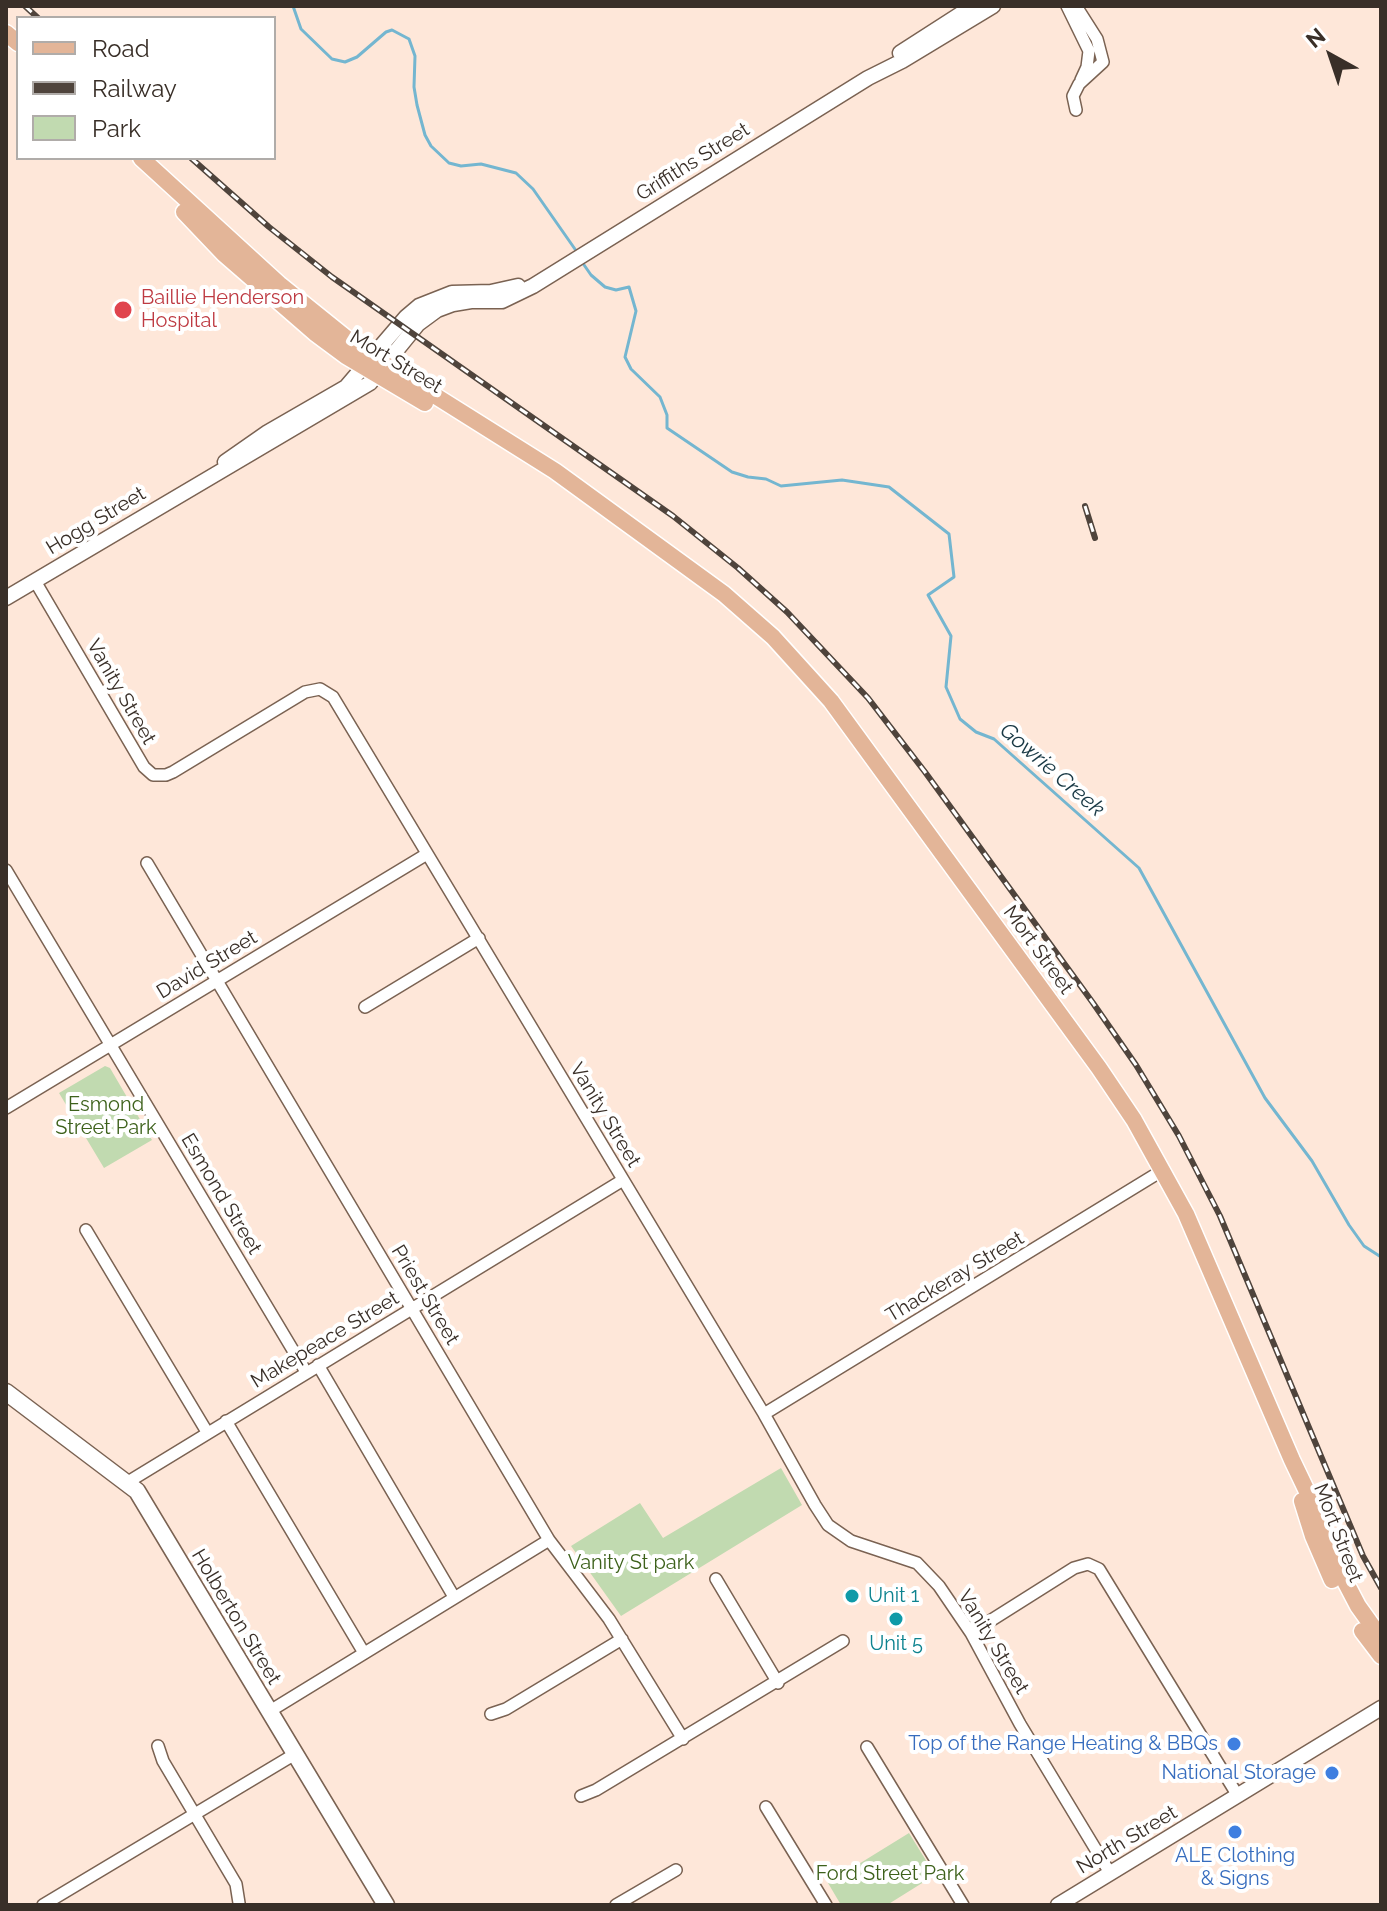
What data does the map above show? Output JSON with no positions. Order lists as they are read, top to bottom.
{
  "streets": {
    "main road": ["Mort Street", "Holberton Street"],
    "street": [
      "Griffiths Street",
      "Hogg Street",
      "Vanity Street",
      "David Street",
      "Esmond Street",
      "Thackeray Street",
      "Priest Street",
      "Makepeace Street",
      "North Street"
    ]
  },
  "crossings": [
    ["Griffiths Street", "Mort Street"],
    ["Griffiths Street", "Hogg Street"],
    ["Mort Street", "Hogg Street"],
    ["Mort Street", "Thackeray Street"],
    ["Hogg Street", "Vanity Street"],
    ["Vanity Street", "David Street"],
    ["Vanity Street", "Thackeray Street"],
    ["Vanity Street", "Makepeace Street"],
    ["Vanity Street", "North Street"],
    ["David Street", "Esmond Street"],
    ["David Street", "Priest Street"],
    ["Esmond Street", "Makepeace Street"],
    ["Priest Street", "Makepeace Street"],
    ["Makepeace Street", "Holberton Street"]
  ],
  "water": ["Gowrie Creek"],
  "parks": ["Esmond Street Park", "Vanity St park", "Ford Street Park"],
  "places": [
    "Baillie Henderson Hospital",
    "Unit 1",
    "Unit 5",
    "Top of the Range Heating & BBQs",
    "National Storage",
    "ALE Clothing & Signs"
  ],
  "legend": ["Road", "Railway", "Park"],
  "north": "top left"
}
